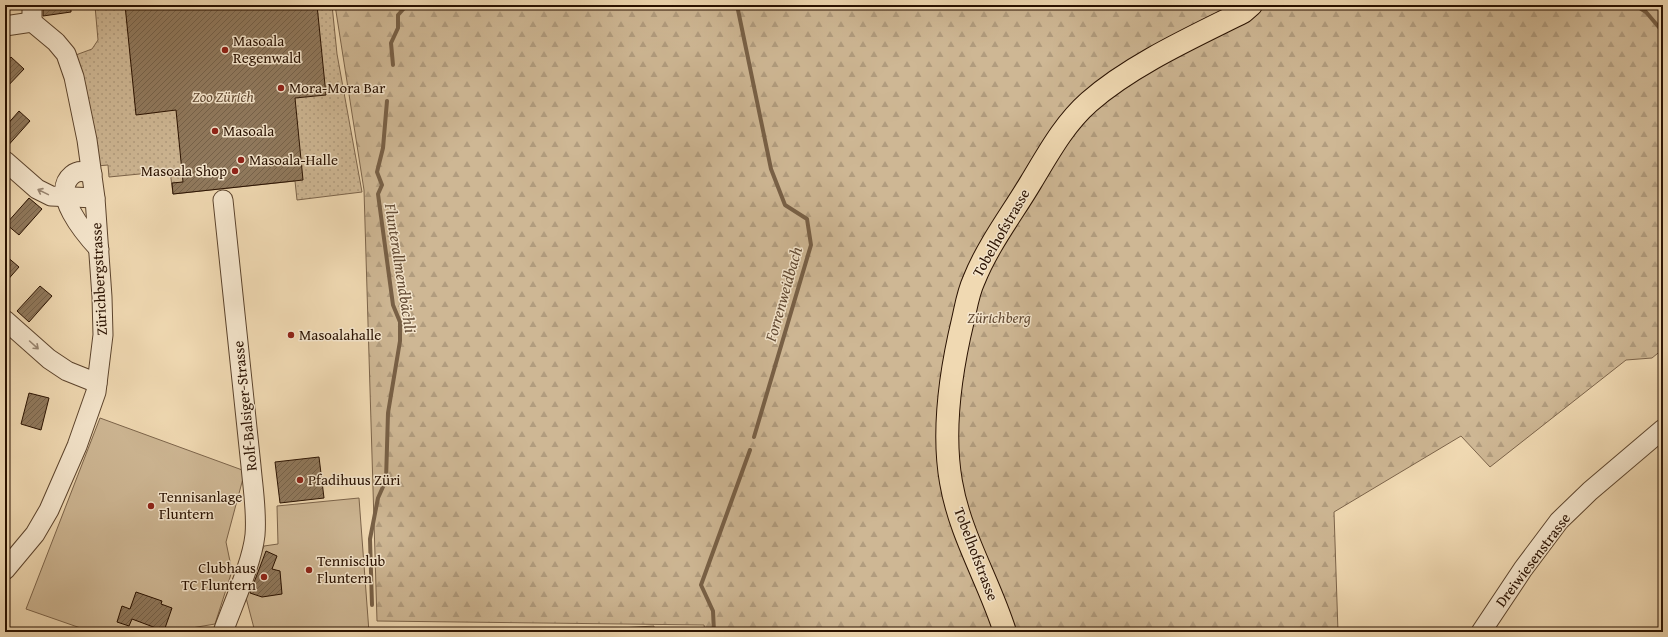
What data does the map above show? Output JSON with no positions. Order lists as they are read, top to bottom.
{
  "streets": {
    "main road": ["Tobelhofstrasse"],
    "street": ["Zürichbergstrasse", "Rolf-Balsiger-Strasse", "Dreiwiesenstrasse"]
  },
  "water": ["Flunterallmendbächli", "Forrenweidbach"],
  "parks": ["Zoo Zürich", "Zürichberg"],
  "places": [
    "Masoala Regenwald",
    "Mora-Mora Bar",
    "Masoala",
    "Masoala-Halle",
    "Masoala Shop",
    "Masoalahalle",
    "Pfadihuus Züri",
    "Tennisanlage Fluntern",
    "Tennisclub Fluntern",
    "Clubhaus TC Fluntern"
  ]
}
